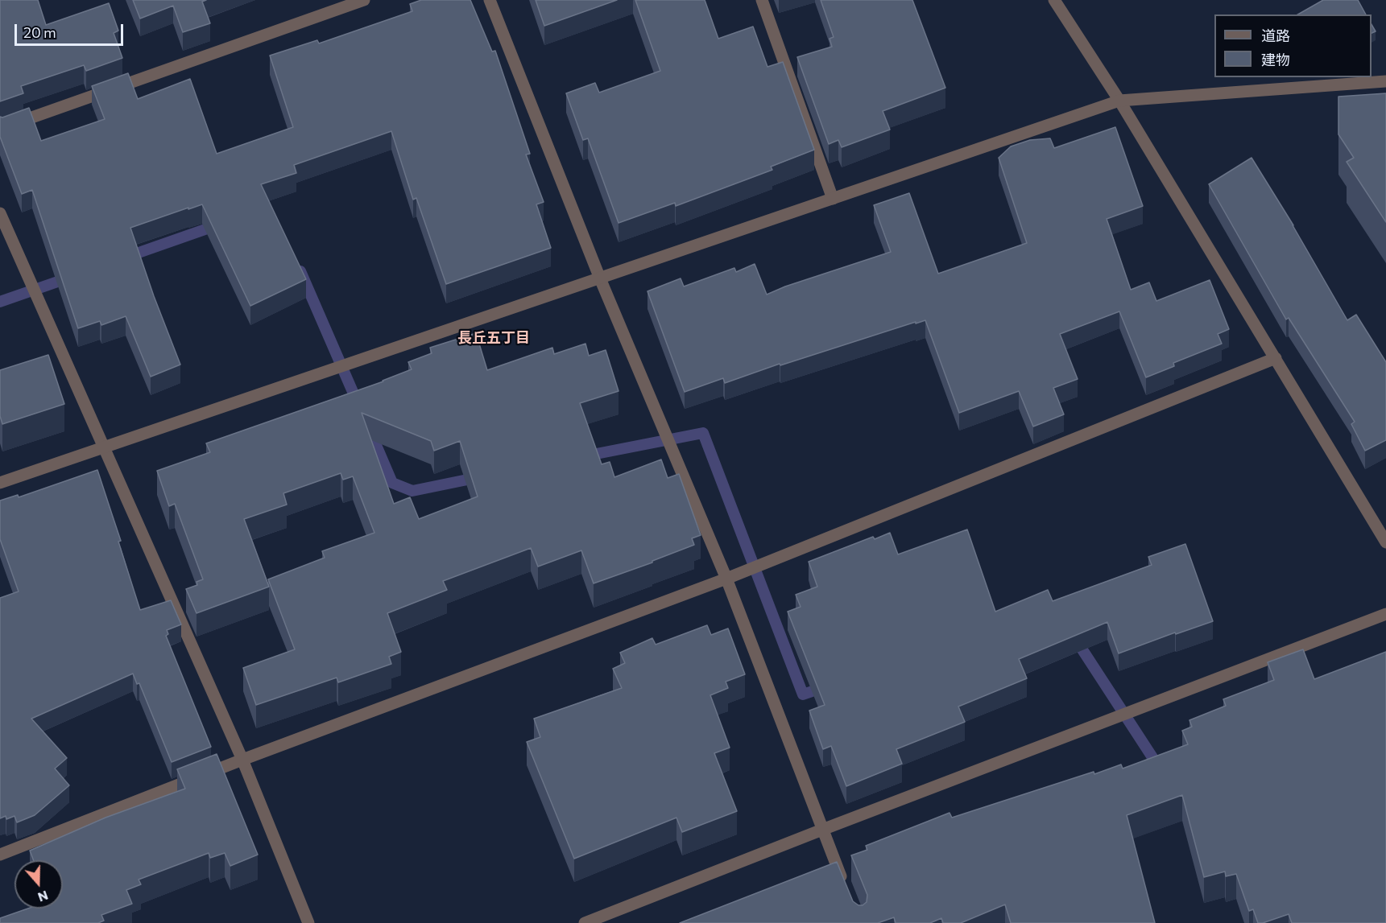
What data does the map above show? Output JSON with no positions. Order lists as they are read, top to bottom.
{
  "districts": ["長丘五丁目"],
  "legend": ["道路", "建物"],
  "scale_bar": "20 m",
  "north": "bottom"
}
